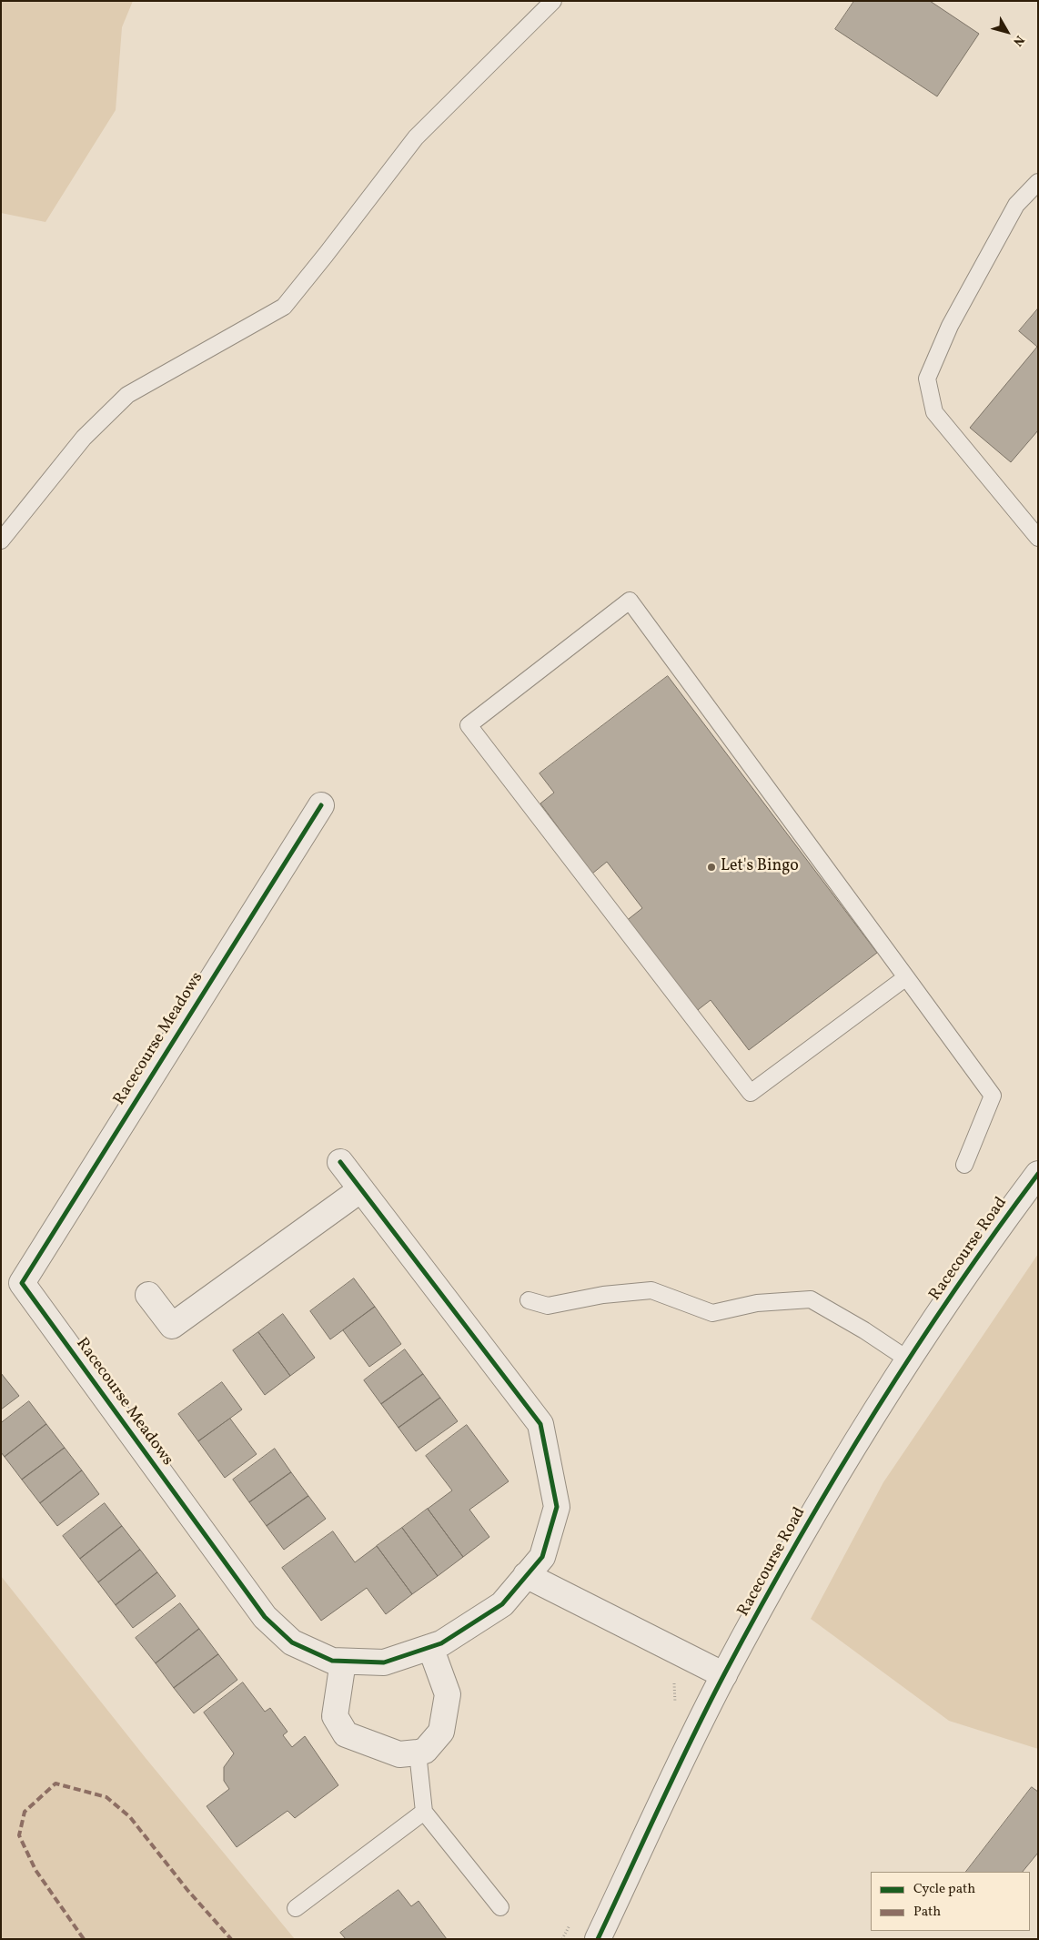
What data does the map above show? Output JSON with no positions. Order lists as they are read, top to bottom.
{
  "streets": {
    "street": ["Racecourse Meadows", "Racecourse Road"]
  },
  "places": ["Let's Bingo"],
  "legend": ["Cycle path", "Path"],
  "north": "bottom right"
}
